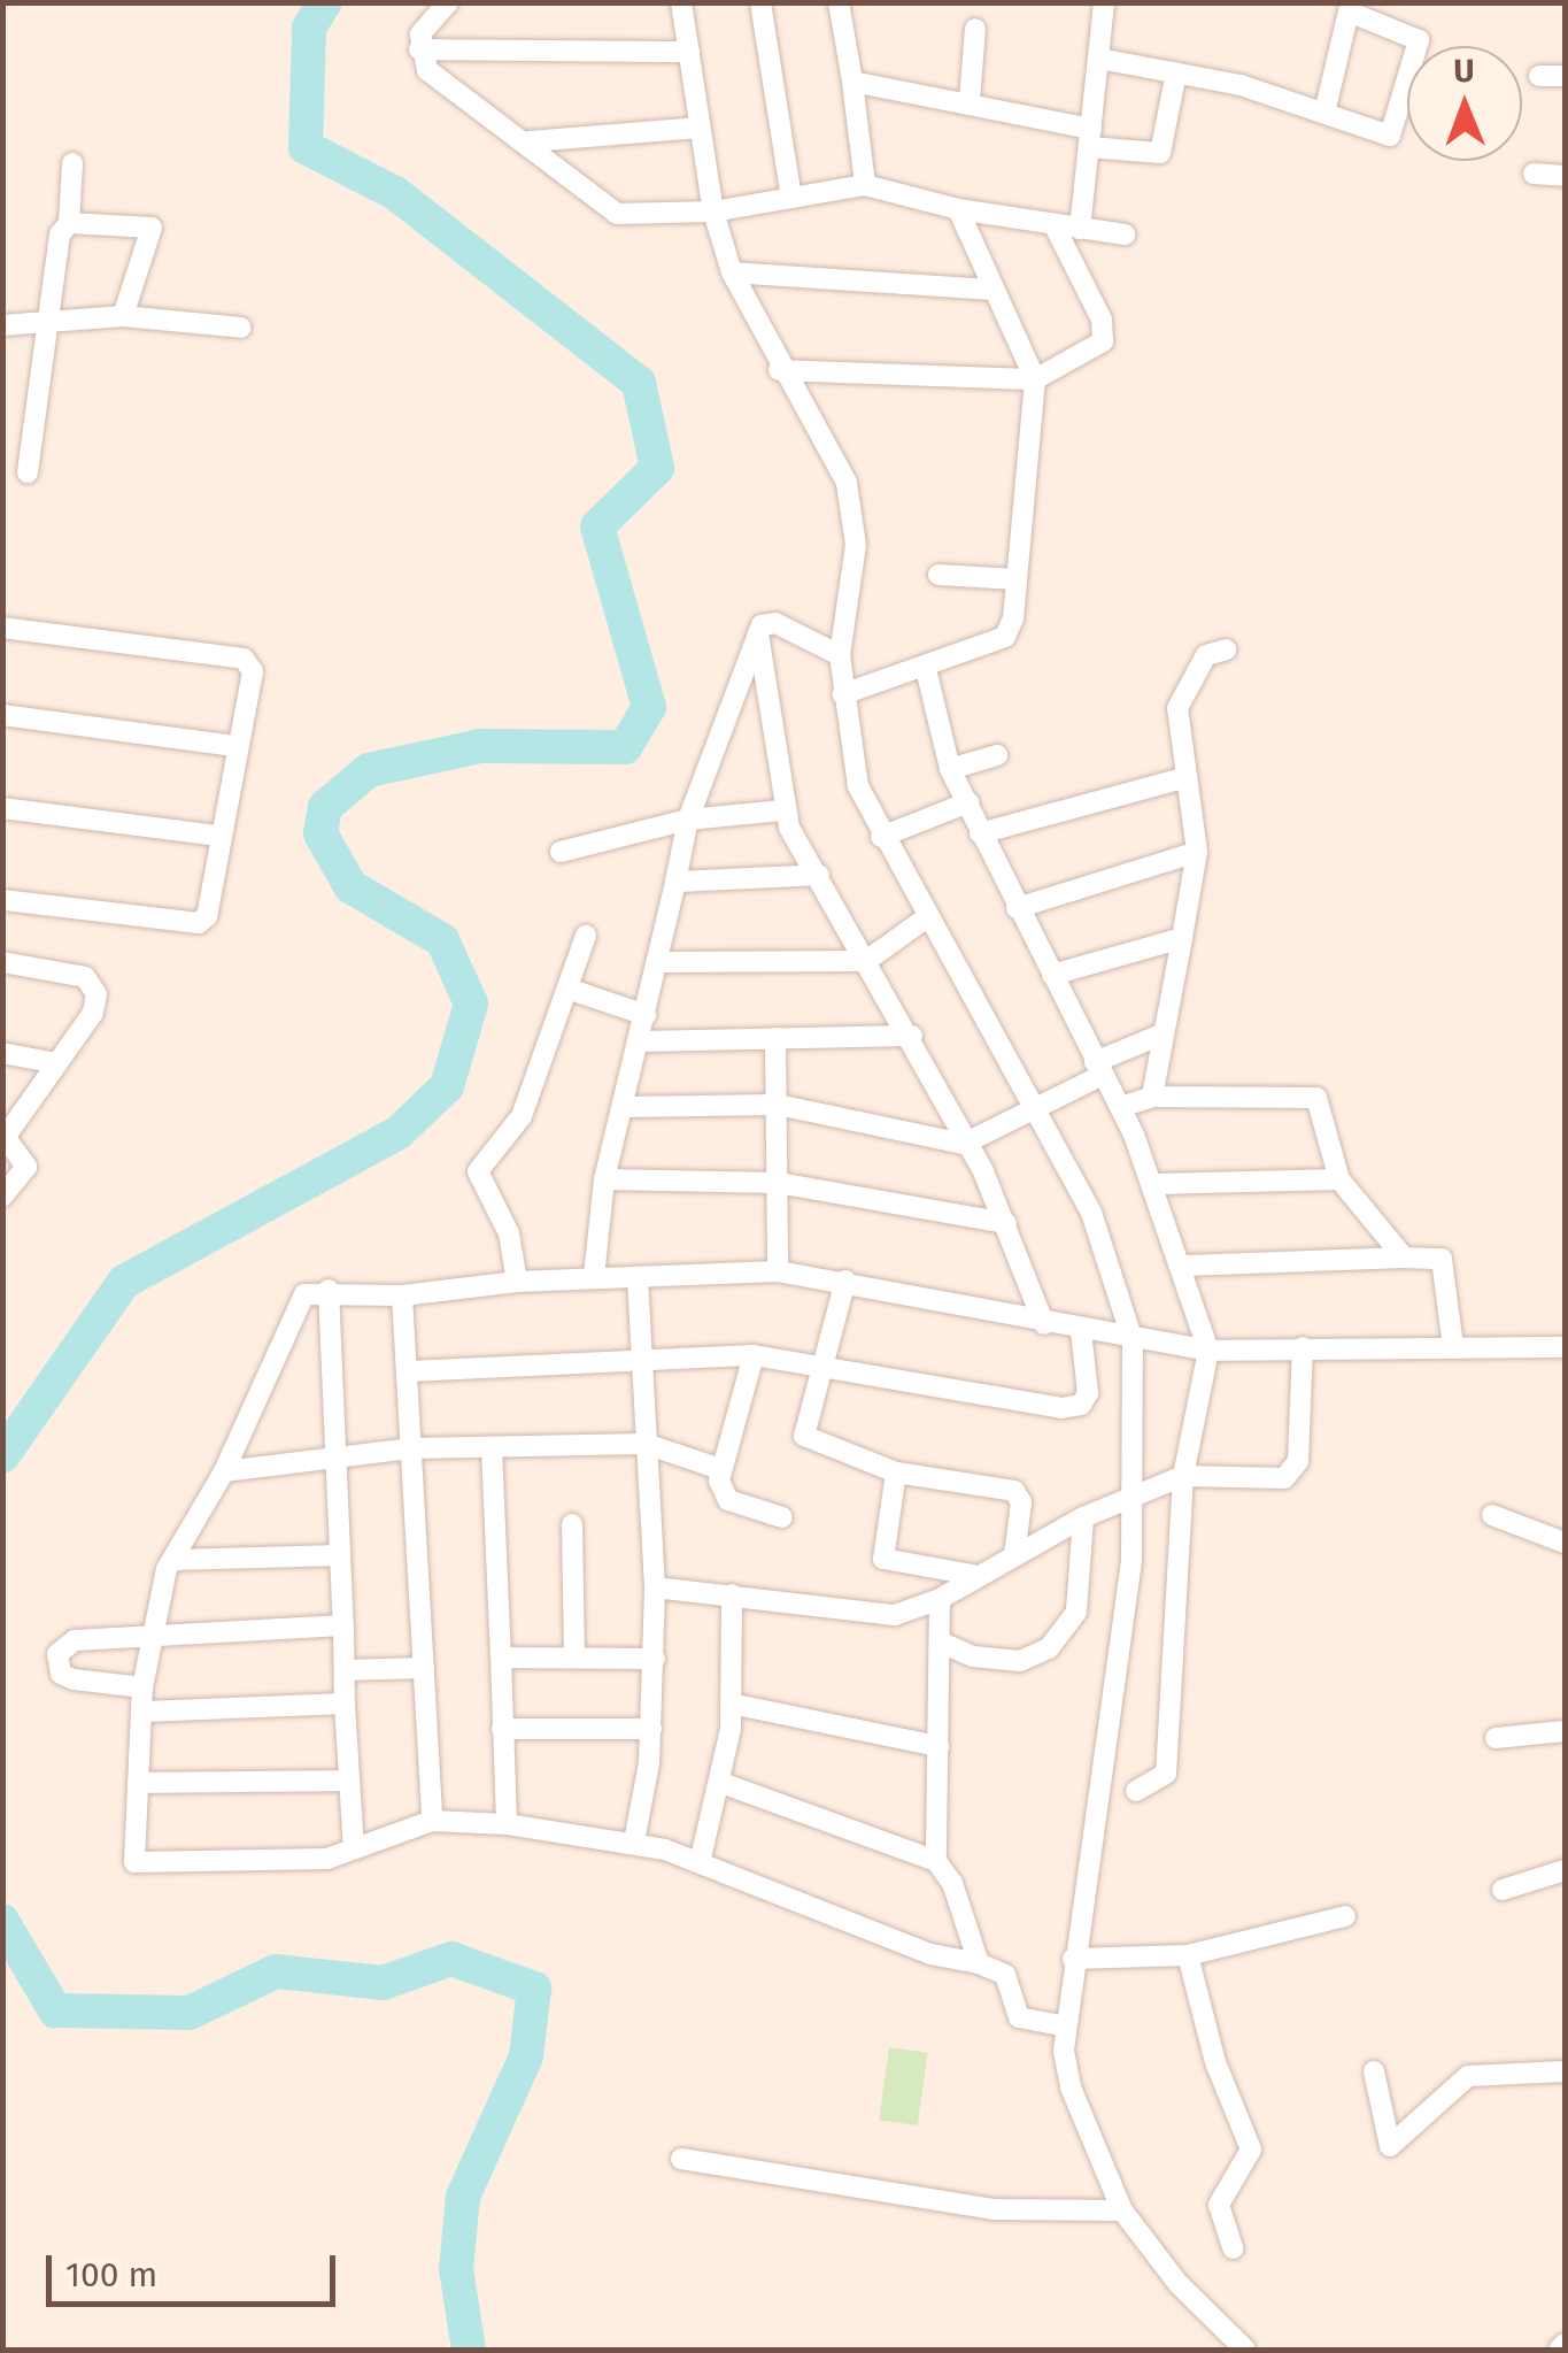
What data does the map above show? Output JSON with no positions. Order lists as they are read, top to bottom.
{
  "scale_bar": "100 m",
  "north": "top"
}
